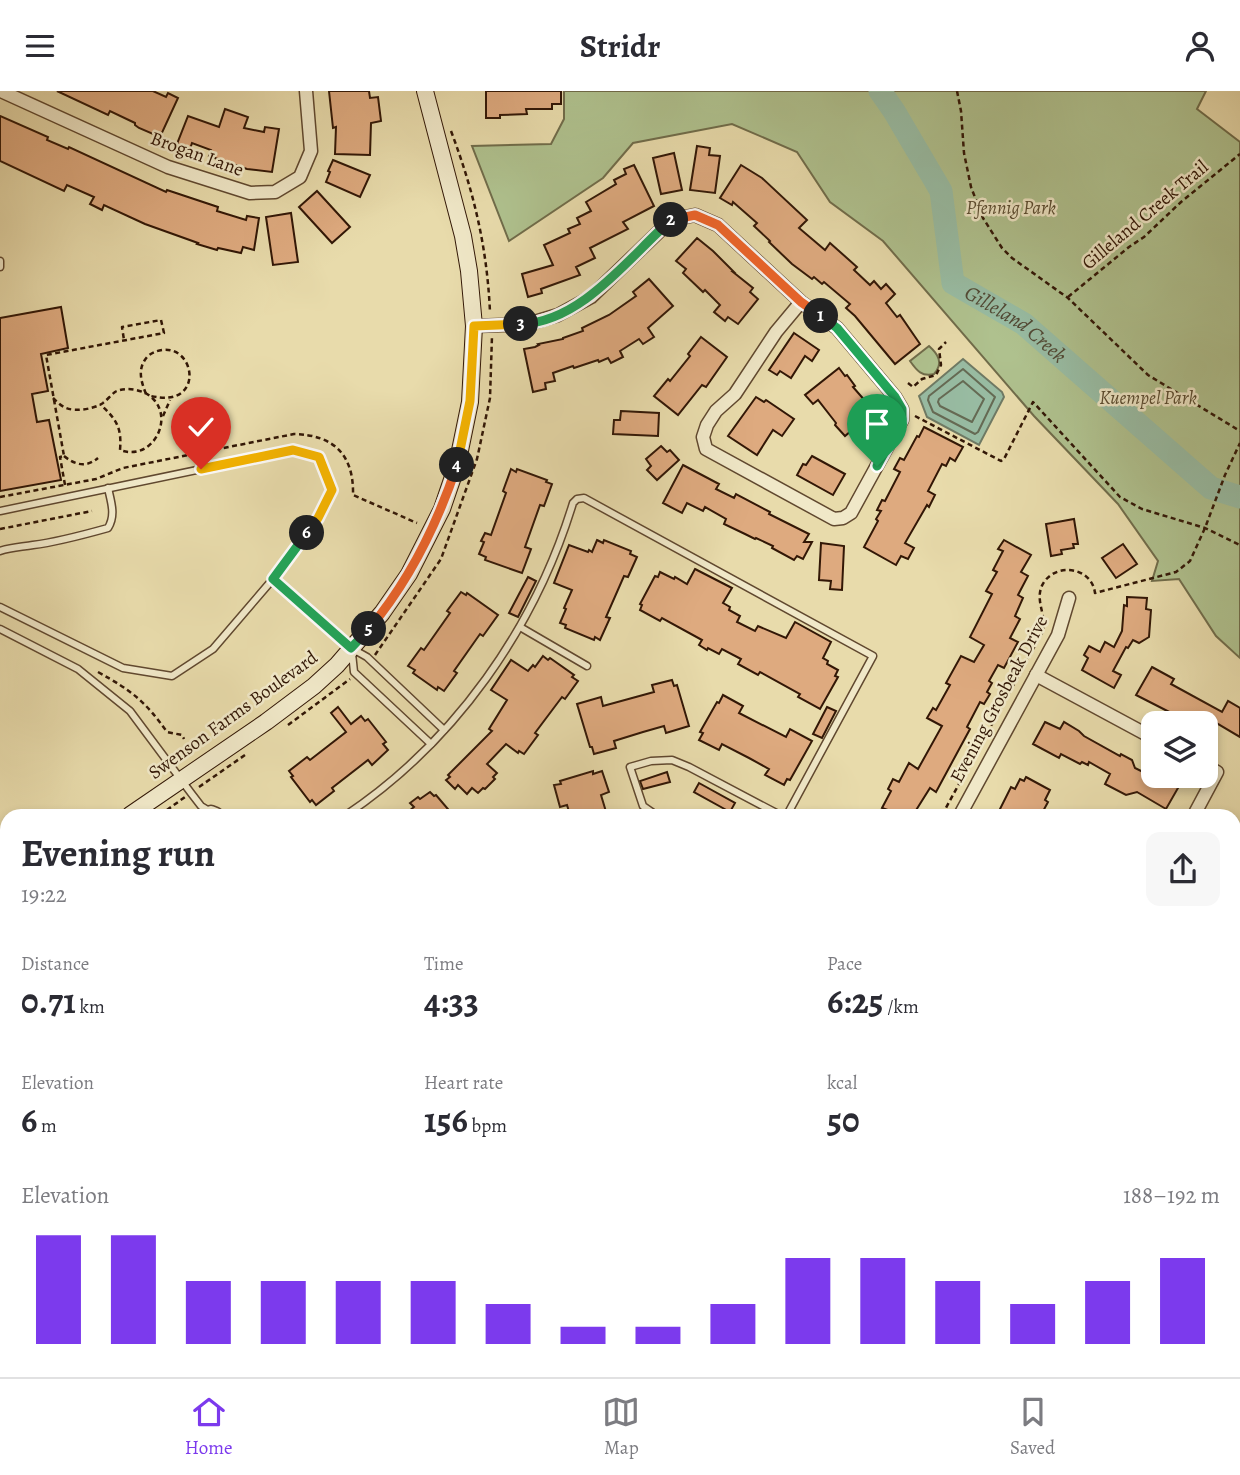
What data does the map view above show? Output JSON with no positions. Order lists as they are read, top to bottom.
{
  "streets": {
    "street": ["Brogan Lane", "Evening Grosbeak Drive", "Swenson Farms Boulevard"],
    "path": ["Gilleland Creek Trail"]
  },
  "water": ["Gilleland Creek"],
  "parks": ["Pfennig Park", "Kuempel Park"],
  "page": {
    "header": "Stridr",
    "pins": [
      "2",
      "1",
      "3",
      "4",
      "6",
      "5"
    ],
    "heading": ["Evening run", "19:22"],
    "stats": [
      ["Distance", "0.71 km"],
      ["Time", "4:33"],
      ["Pace", "6:25 /km"],
      ["Elevation", "6 m"],
      ["Heart rate", "156 bpm"],
      ["kcal", "50"]
    ],
    "chart": ["Elevation", "188–192 m"],
    "tabs": ["Home", "Map", "Saved"]
  }
}
